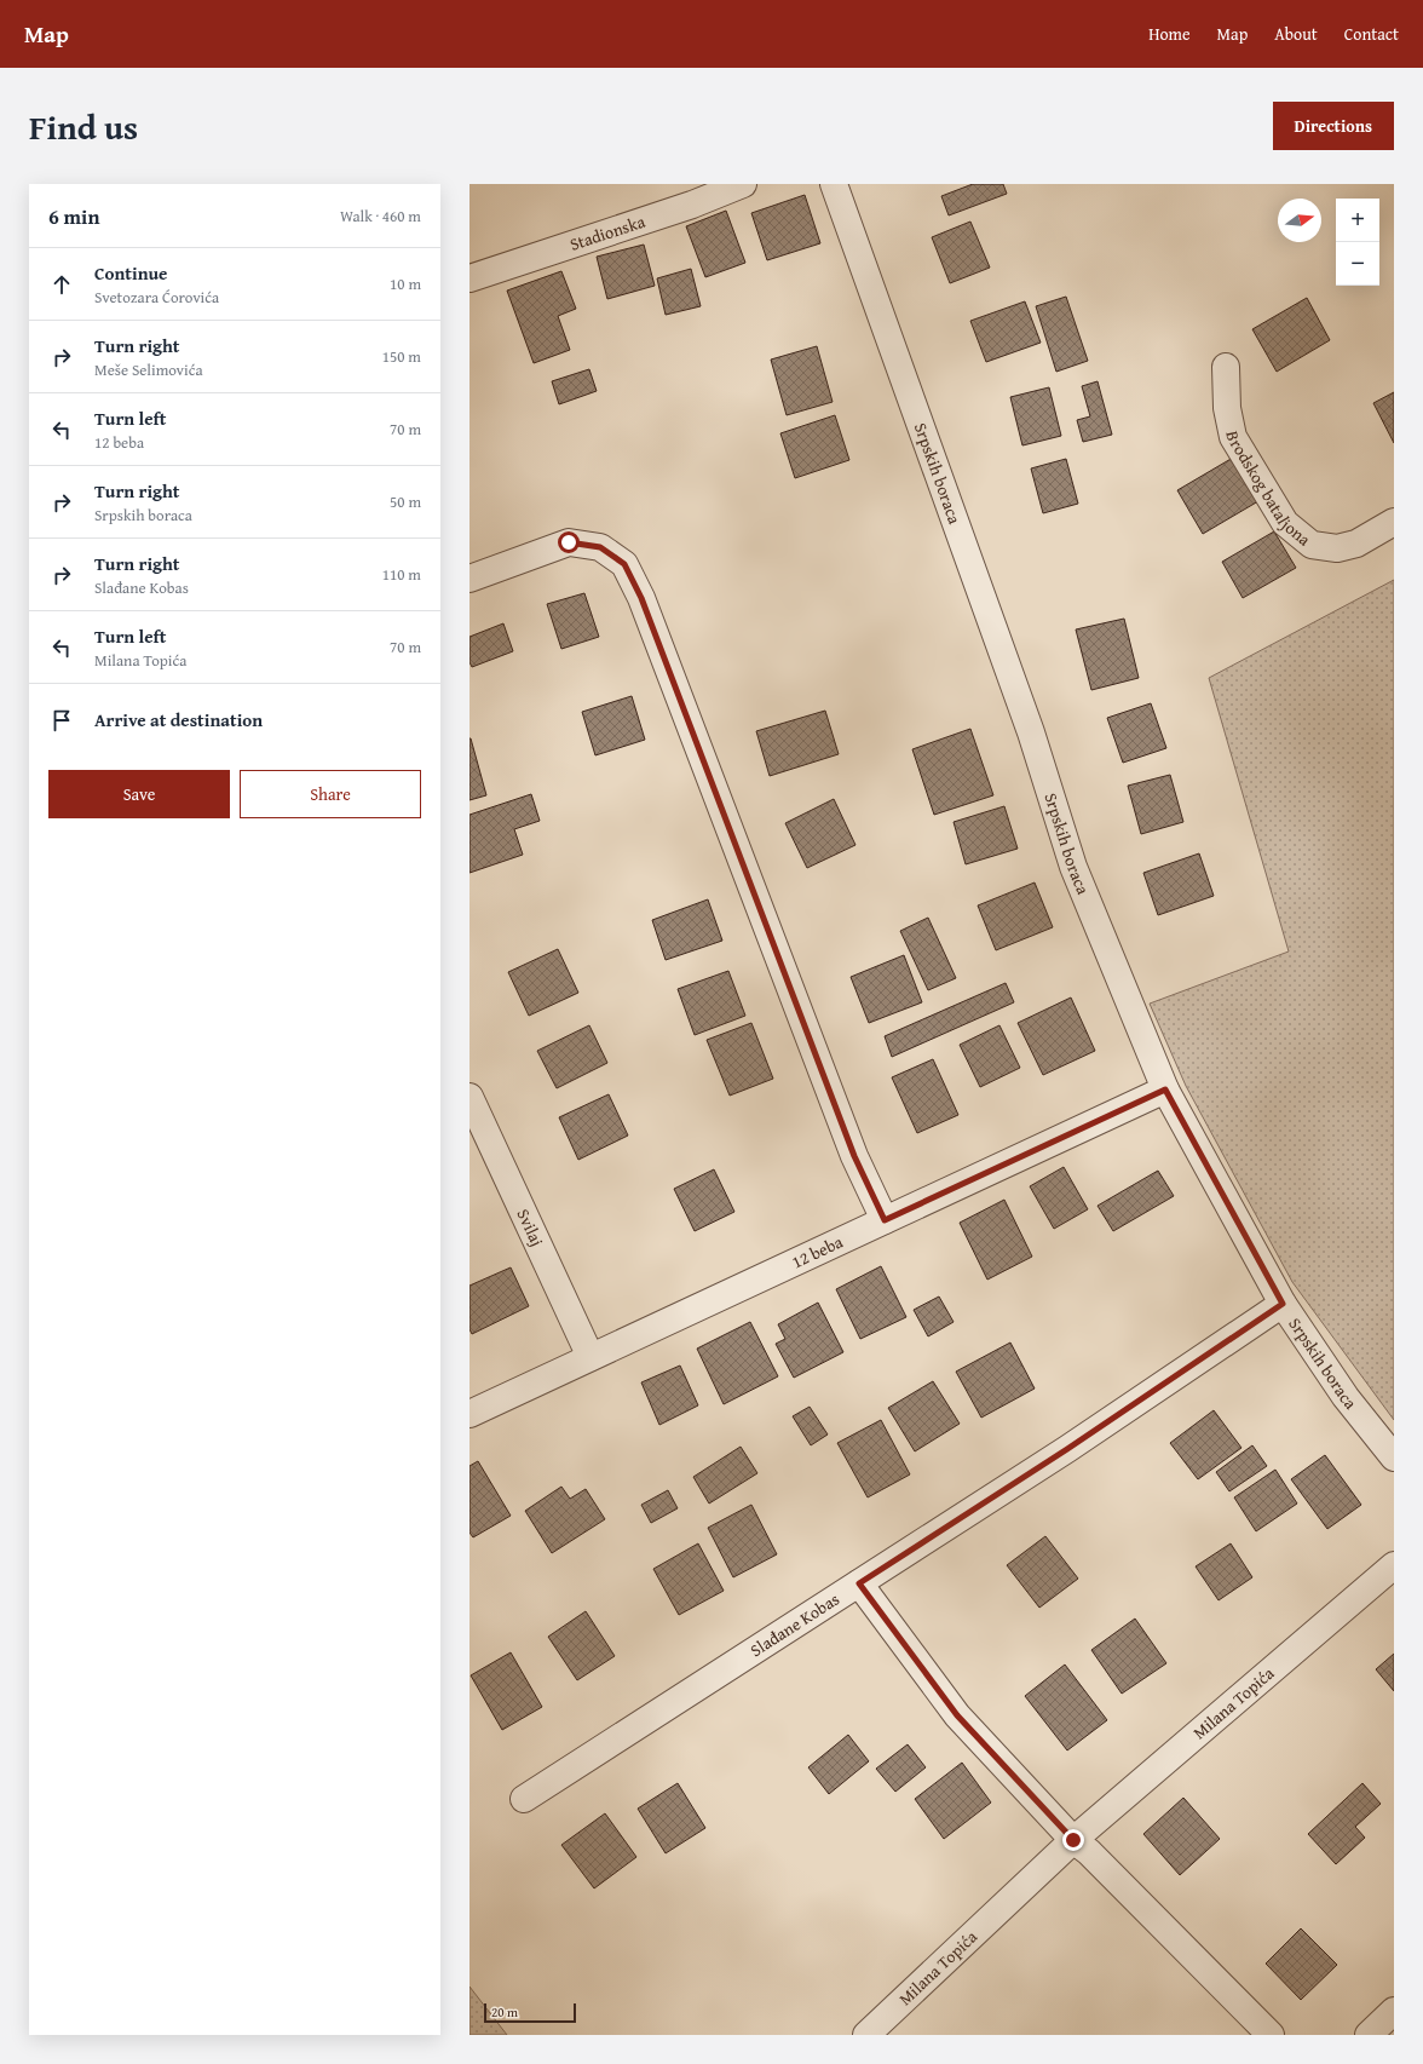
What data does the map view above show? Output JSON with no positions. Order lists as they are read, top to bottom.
{
  "streets": {
    "street": [
      "Stadionska",
      "Srpskih boraca",
      "Brodskog bataljona",
      "Svilaj",
      "12 beba",
      "Slađane Kobas",
      "Milana Topića"
    ]
  },
  "crossings": [
    ["Srpskih boraca", "12 beba"],
    ["Srpskih boraca", "Slađane Kobas"],
    ["Svilaj", "12 beba"]
  ],
  "scale_bar": "20 m",
  "north": "right",
  "page": {
    "header": "Map",
    "nav": [
      "Home",
      "Map",
      "About",
      "Contact"
    ],
    "title": "Find us",
    "buttons": [
      "Directions",
      ["Save", "Share"]
    ],
    "heading": ["6 min", "Walk · 460 m"],
    "map_buttons": ["+", "−"],
    "list": [
      ["Continue", "Svetozara Ćorovića", "10 m"],
      ["Turn right", "Meše Selimovića", "150 m"],
      ["Turn left", "12 beba", "70 m"],
      ["Turn right", "Srpskih boraca", "50 m"],
      ["Turn right", "Slađane Kobas", "110 m"],
      ["Turn left", "Milana Topića", "70 m"],
      "Arrive at destination"
    ],
    "scale": "20 m"
  }
}
